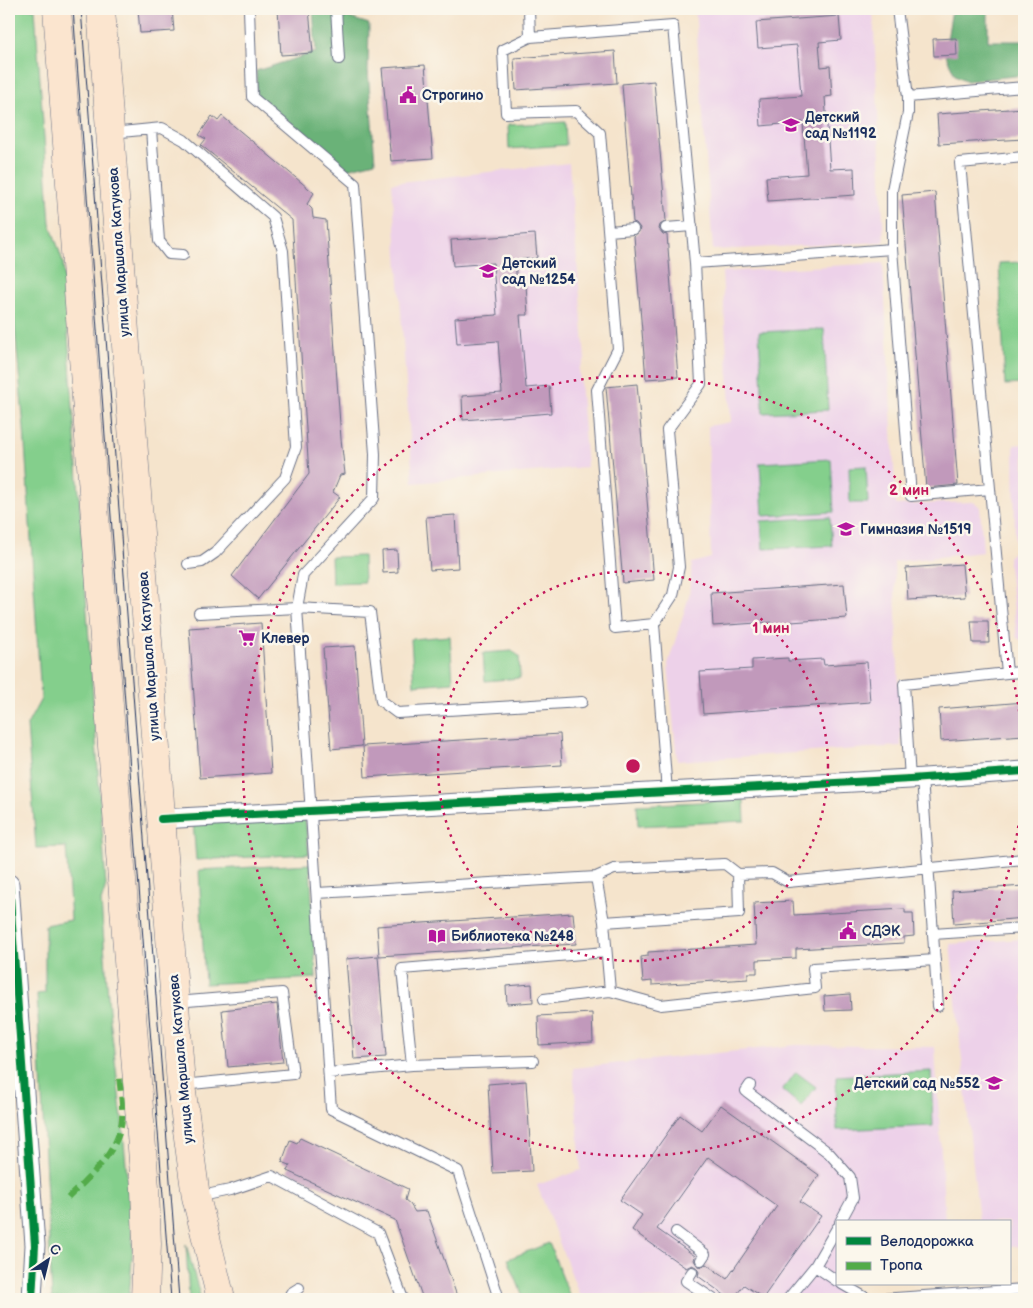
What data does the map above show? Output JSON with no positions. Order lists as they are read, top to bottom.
{
  "streets": {
    "main road": ["улица Маршала Катукова"]
  },
  "places": {
    "public building": ["Строгино", "СДЭК"],
    "school or university": [
      "Детский сад №1192",
      "Детский сад №1254",
      "Гимназия №1519",
      "Детский сад №552"
    ],
    "supermarket": ["Клевер"],
    "library": ["Библиотека №248"]
  },
  "legend": ["Велодорожка", "Тропа"],
  "north": "top right",
  "rings": ["2 мин", "1 мин"]
}
